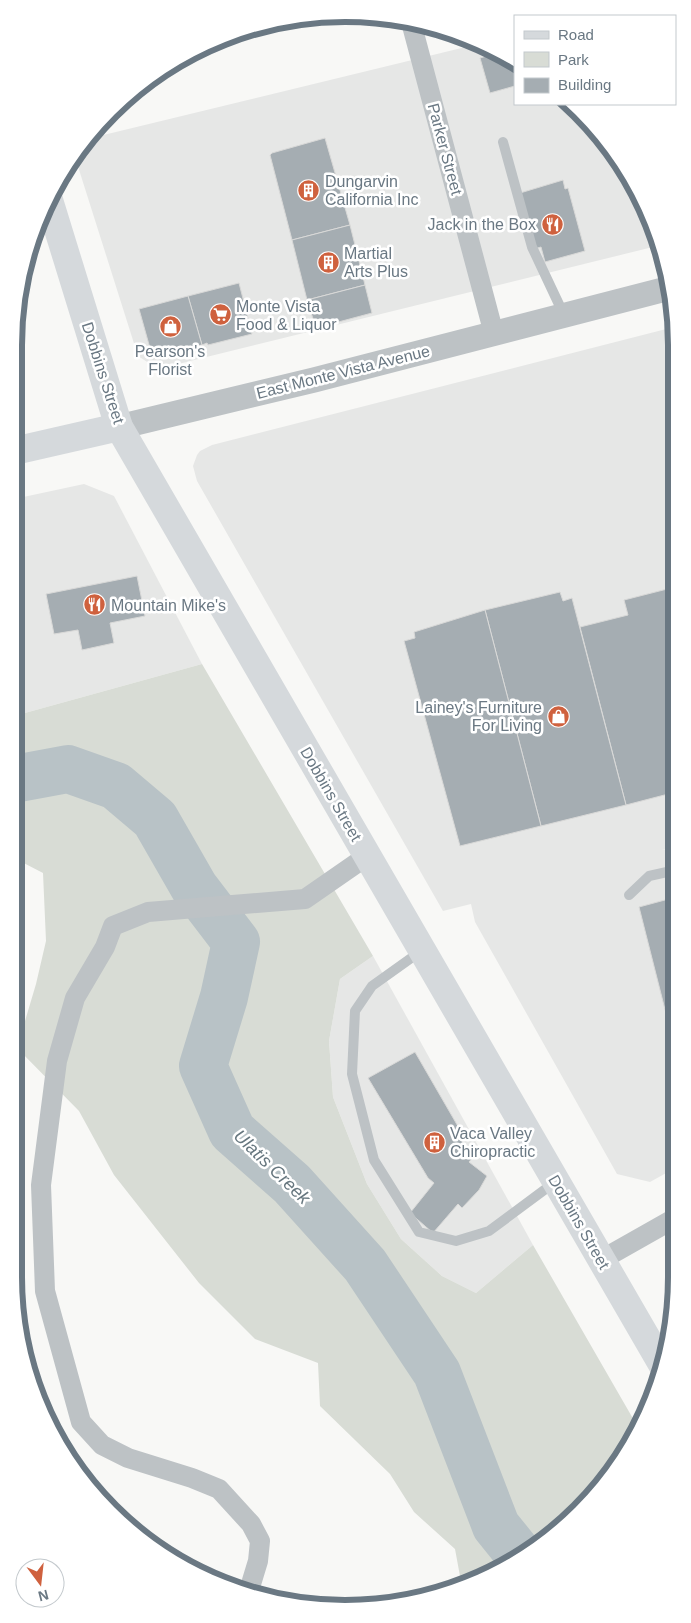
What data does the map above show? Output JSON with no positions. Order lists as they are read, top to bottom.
{
  "streets": {
    "main road": ["East Monte Vista Avenue", "Dobbins Street"],
    "street": ["Parker Street"]
  },
  "crossings": [
    ["Parker Street", "East Monte Vista Avenue"],
    ["East Monte Vista Avenue", "Dobbins Street"]
  ],
  "water": ["Ulatis Creek"],
  "places": {
    "building": ["Dungarvin California Inc", "Martial Arts Plus", "Vaca Valley Chiropractic"],
    "restaurant": ["Jack in the Box", "Mountain Mike's"],
    "supermarket": ["Monte Vista Food & Liquor"],
    "shop": ["Pearson's Florist", "Lainey's Furniture For Living"]
  },
  "legend": ["Road", "Park", "Building"],
  "north": "bottom"
}
